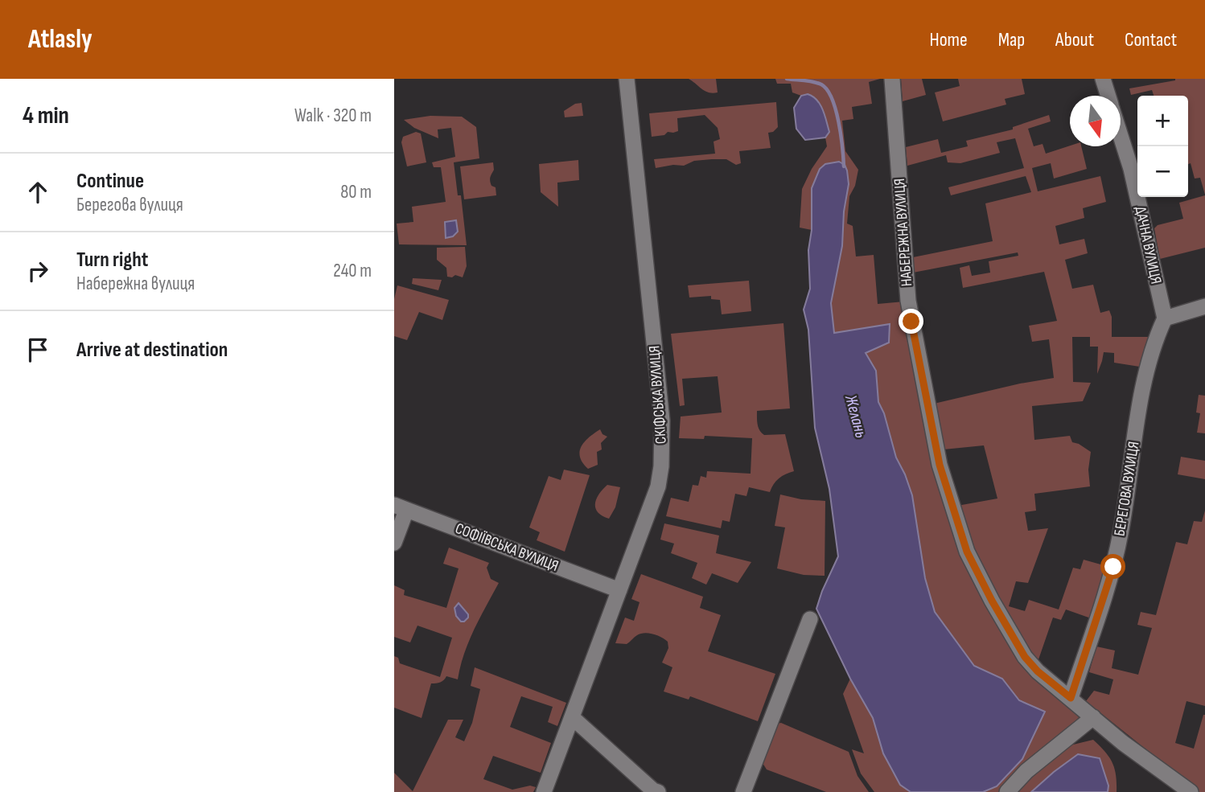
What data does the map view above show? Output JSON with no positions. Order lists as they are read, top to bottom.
{
  "streets": {
    "street": [
      "НАБЕРЕЖНА ВУЛИЦЯ",
      "ДАЧНА ВУЛИЦЯ",
      "СКІФСЬКА ВУЛИЦЯ",
      "БЕРЕГОВА ВУЛИЦЯ",
      "СОФІЇВСЬКА ВУЛИЦЯ"
    ]
  },
  "crossings": [
    ["НАБЕРЕЖНА ВУЛИЦЯ", "БЕРЕГОВА ВУЛИЦЯ"],
    ["ДАЧНА ВУЛИЦЯ", "БЕРЕГОВА ВУЛИЦЯ"],
    ["СКІФСЬКА ВУЛИЦЯ", "СОФІЇВСЬКА ВУЛИЦЯ"]
  ],
  "water": ["Желань"],
  "north": "bottom",
  "page": {
    "header": "Atlasly",
    "nav": [
      "Home",
      "Map",
      "About",
      "Contact"
    ],
    "heading": ["4 min", "Walk · 320 m"],
    "map_buttons": ["+", "−"],
    "list": [
      ["Continue", "Берегова вулиця", "80 m"],
      ["Turn right", "Набережна вулиця", "240 m"],
      "Arrive at destination"
    ]
  }
}
